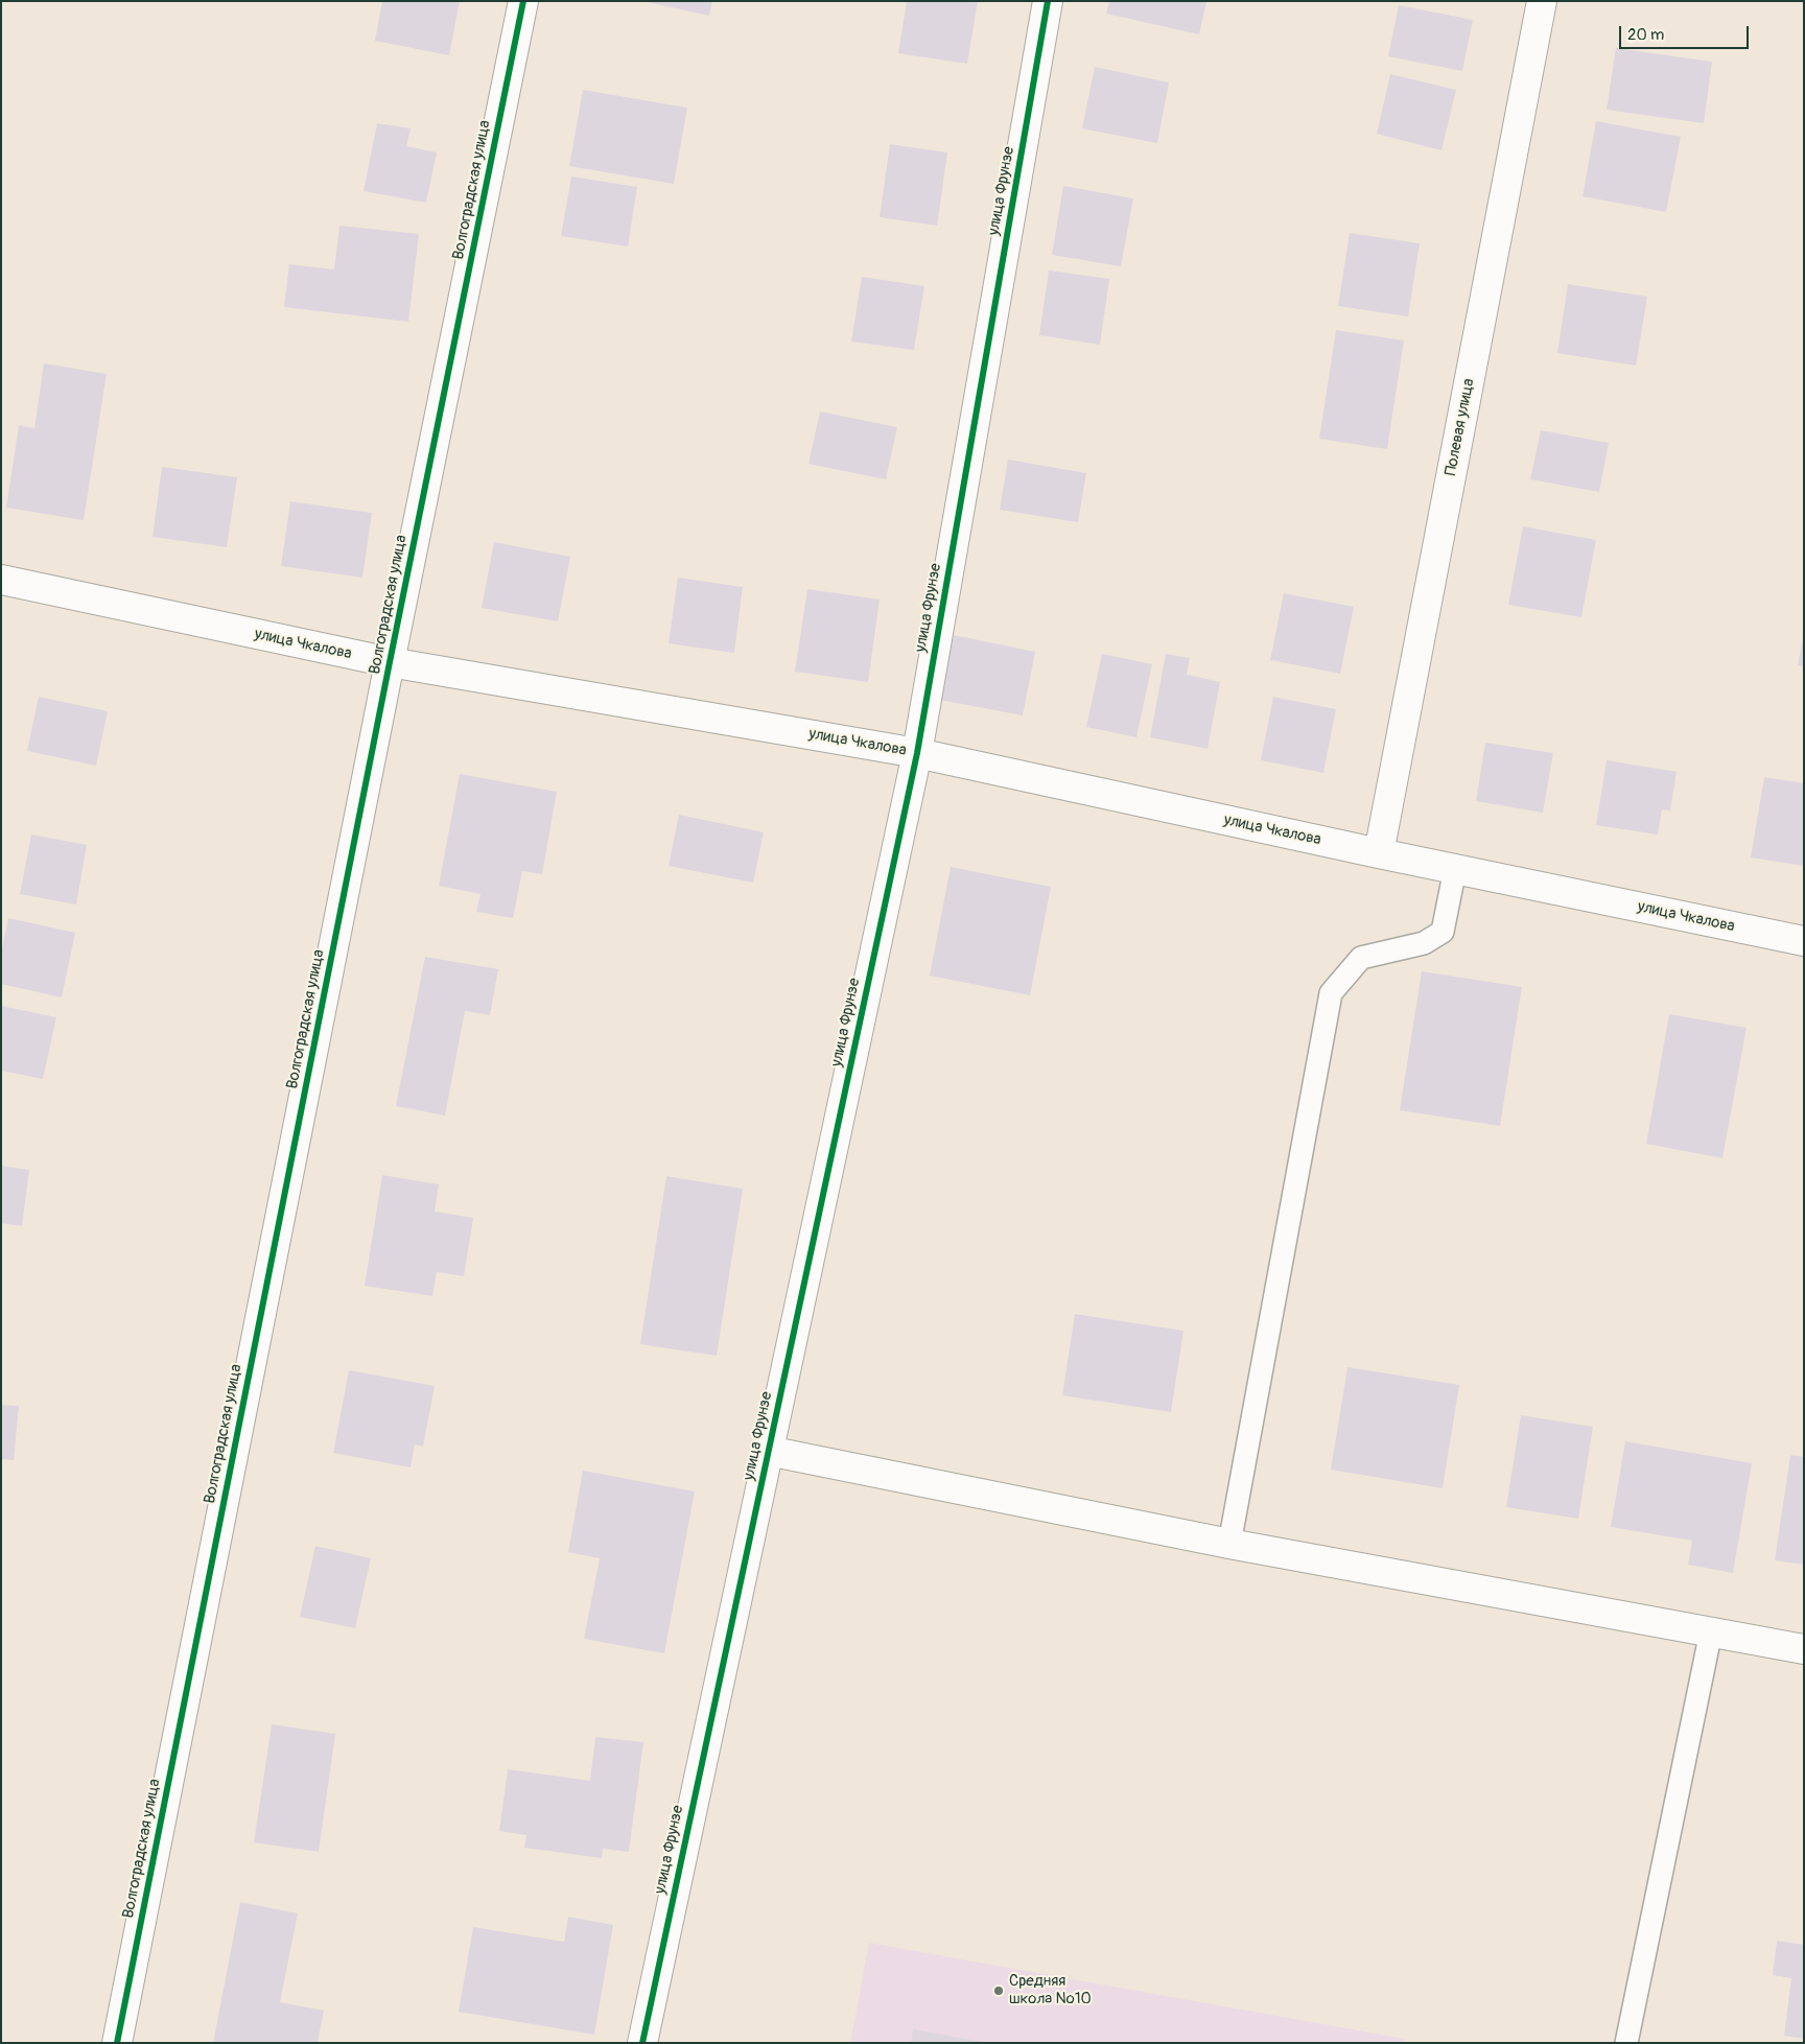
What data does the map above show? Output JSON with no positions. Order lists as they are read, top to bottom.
{
  "streets": {
    "street": [
      "Волгоградская улица",
      "улица Фрунзе",
      "Полевая улица",
      "улица Чкалова"
    ]
  },
  "crossings": [
    ["Волгоградская улица", "улица Чкалова"],
    ["улица Фрунзе", "улица Чкалова"],
    ["Полевая улица", "улица Чкалова"]
  ],
  "places": ["Средняя школа №10"],
  "scale_bar": "20 m"
}
